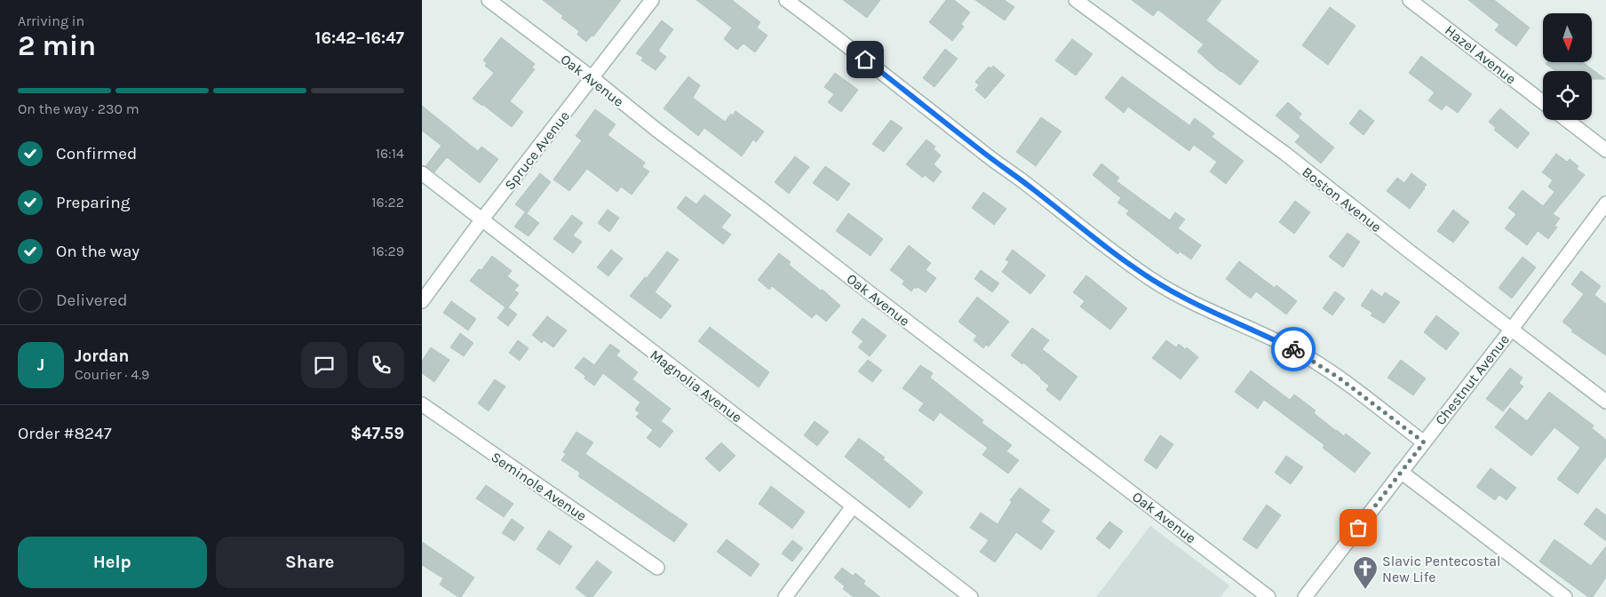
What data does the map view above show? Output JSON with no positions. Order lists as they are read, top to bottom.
{
  "streets": {
    "street": [
      "Hazel Avenue",
      "Oak Avenue",
      "Spruce Avenue",
      "Boston Avenue",
      "Chestnut Avenue",
      "Magnolia Avenue",
      "Seminole Avenue"
    ]
  },
  "crossings": [
    ["Oak Avenue", "Spruce Avenue"],
    ["Spruce Avenue", "Magnolia Avenue"],
    ["Boston Avenue", "Chestnut Avenue"]
  ],
  "places": {
    "church": ["Slavic Pentecostal New Life"]
  },
  "north": "bottom",
  "page": {
    "heading": ["2 min", "Arriving in", "16:42–16:47"],
    "panel": [
      "Jordan",
      "Courier · 4.9",
      "Order #8247",
      "$47.59"
    ],
    "bar": "On the way · 230 m",
    "list": [
      ["Confirmed", "16:14"],
      ["Preparing", "16:22"],
      ["On the way", "16:29"],
      "Delivered"
    ],
    "round": "J",
    "buttons": ["Help", "Share"]
  }
}
